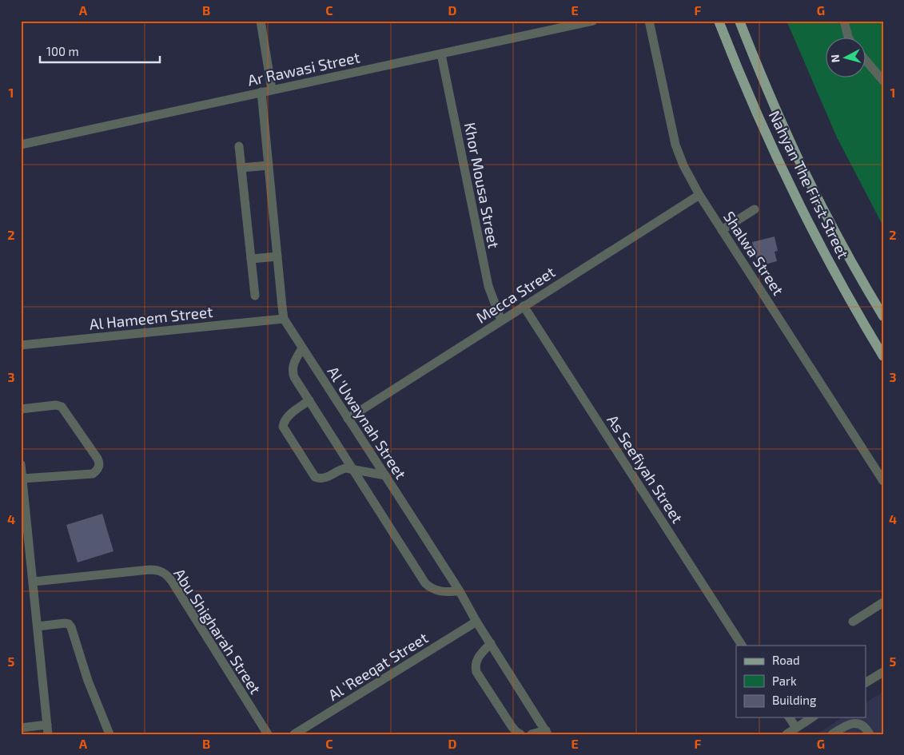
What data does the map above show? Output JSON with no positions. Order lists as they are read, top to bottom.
{
  "streets": {
    "main road": ["Nahyan The First Street"],
    "street": [
      "Ar Rawasi Street",
      "Khor Mousa Street",
      "Shalwa Street",
      "Mecca Street",
      "Al Hameem Street",
      "Al 'Uwaynah Street",
      "As Seefiyah Street",
      "Abu Shigharah Street",
      "Al 'Reeqat Street"
    ]
  },
  "crossings": [
    ["Ar Rawasi Street", "Khor Mousa Street"],
    ["Ar Rawasi Street", "Al 'Uwaynah Street"],
    ["Khor Mousa Street", "Mecca Street"],
    ["Shalwa Street", "Mecca Street"],
    ["Mecca Street", "Al 'Uwaynah Street"],
    ["Mecca Street", "As Seefiyah Street"],
    ["Al Hameem Street", "Al 'Uwaynah Street"],
    ["Al 'Uwaynah Street", "Al 'Reeqat Street"]
  ],
  "legend": ["Road", "Park", "Building"],
  "scale_bar": "100 m",
  "north": "left",
  "grid": {
    "columns": [
      "A",
      "B",
      "C",
      "D",
      "E",
      "F",
      "G"
    ],
    "rows": [
      "1",
      "2",
      "3",
      "4",
      "5"
    ]
  }
}
